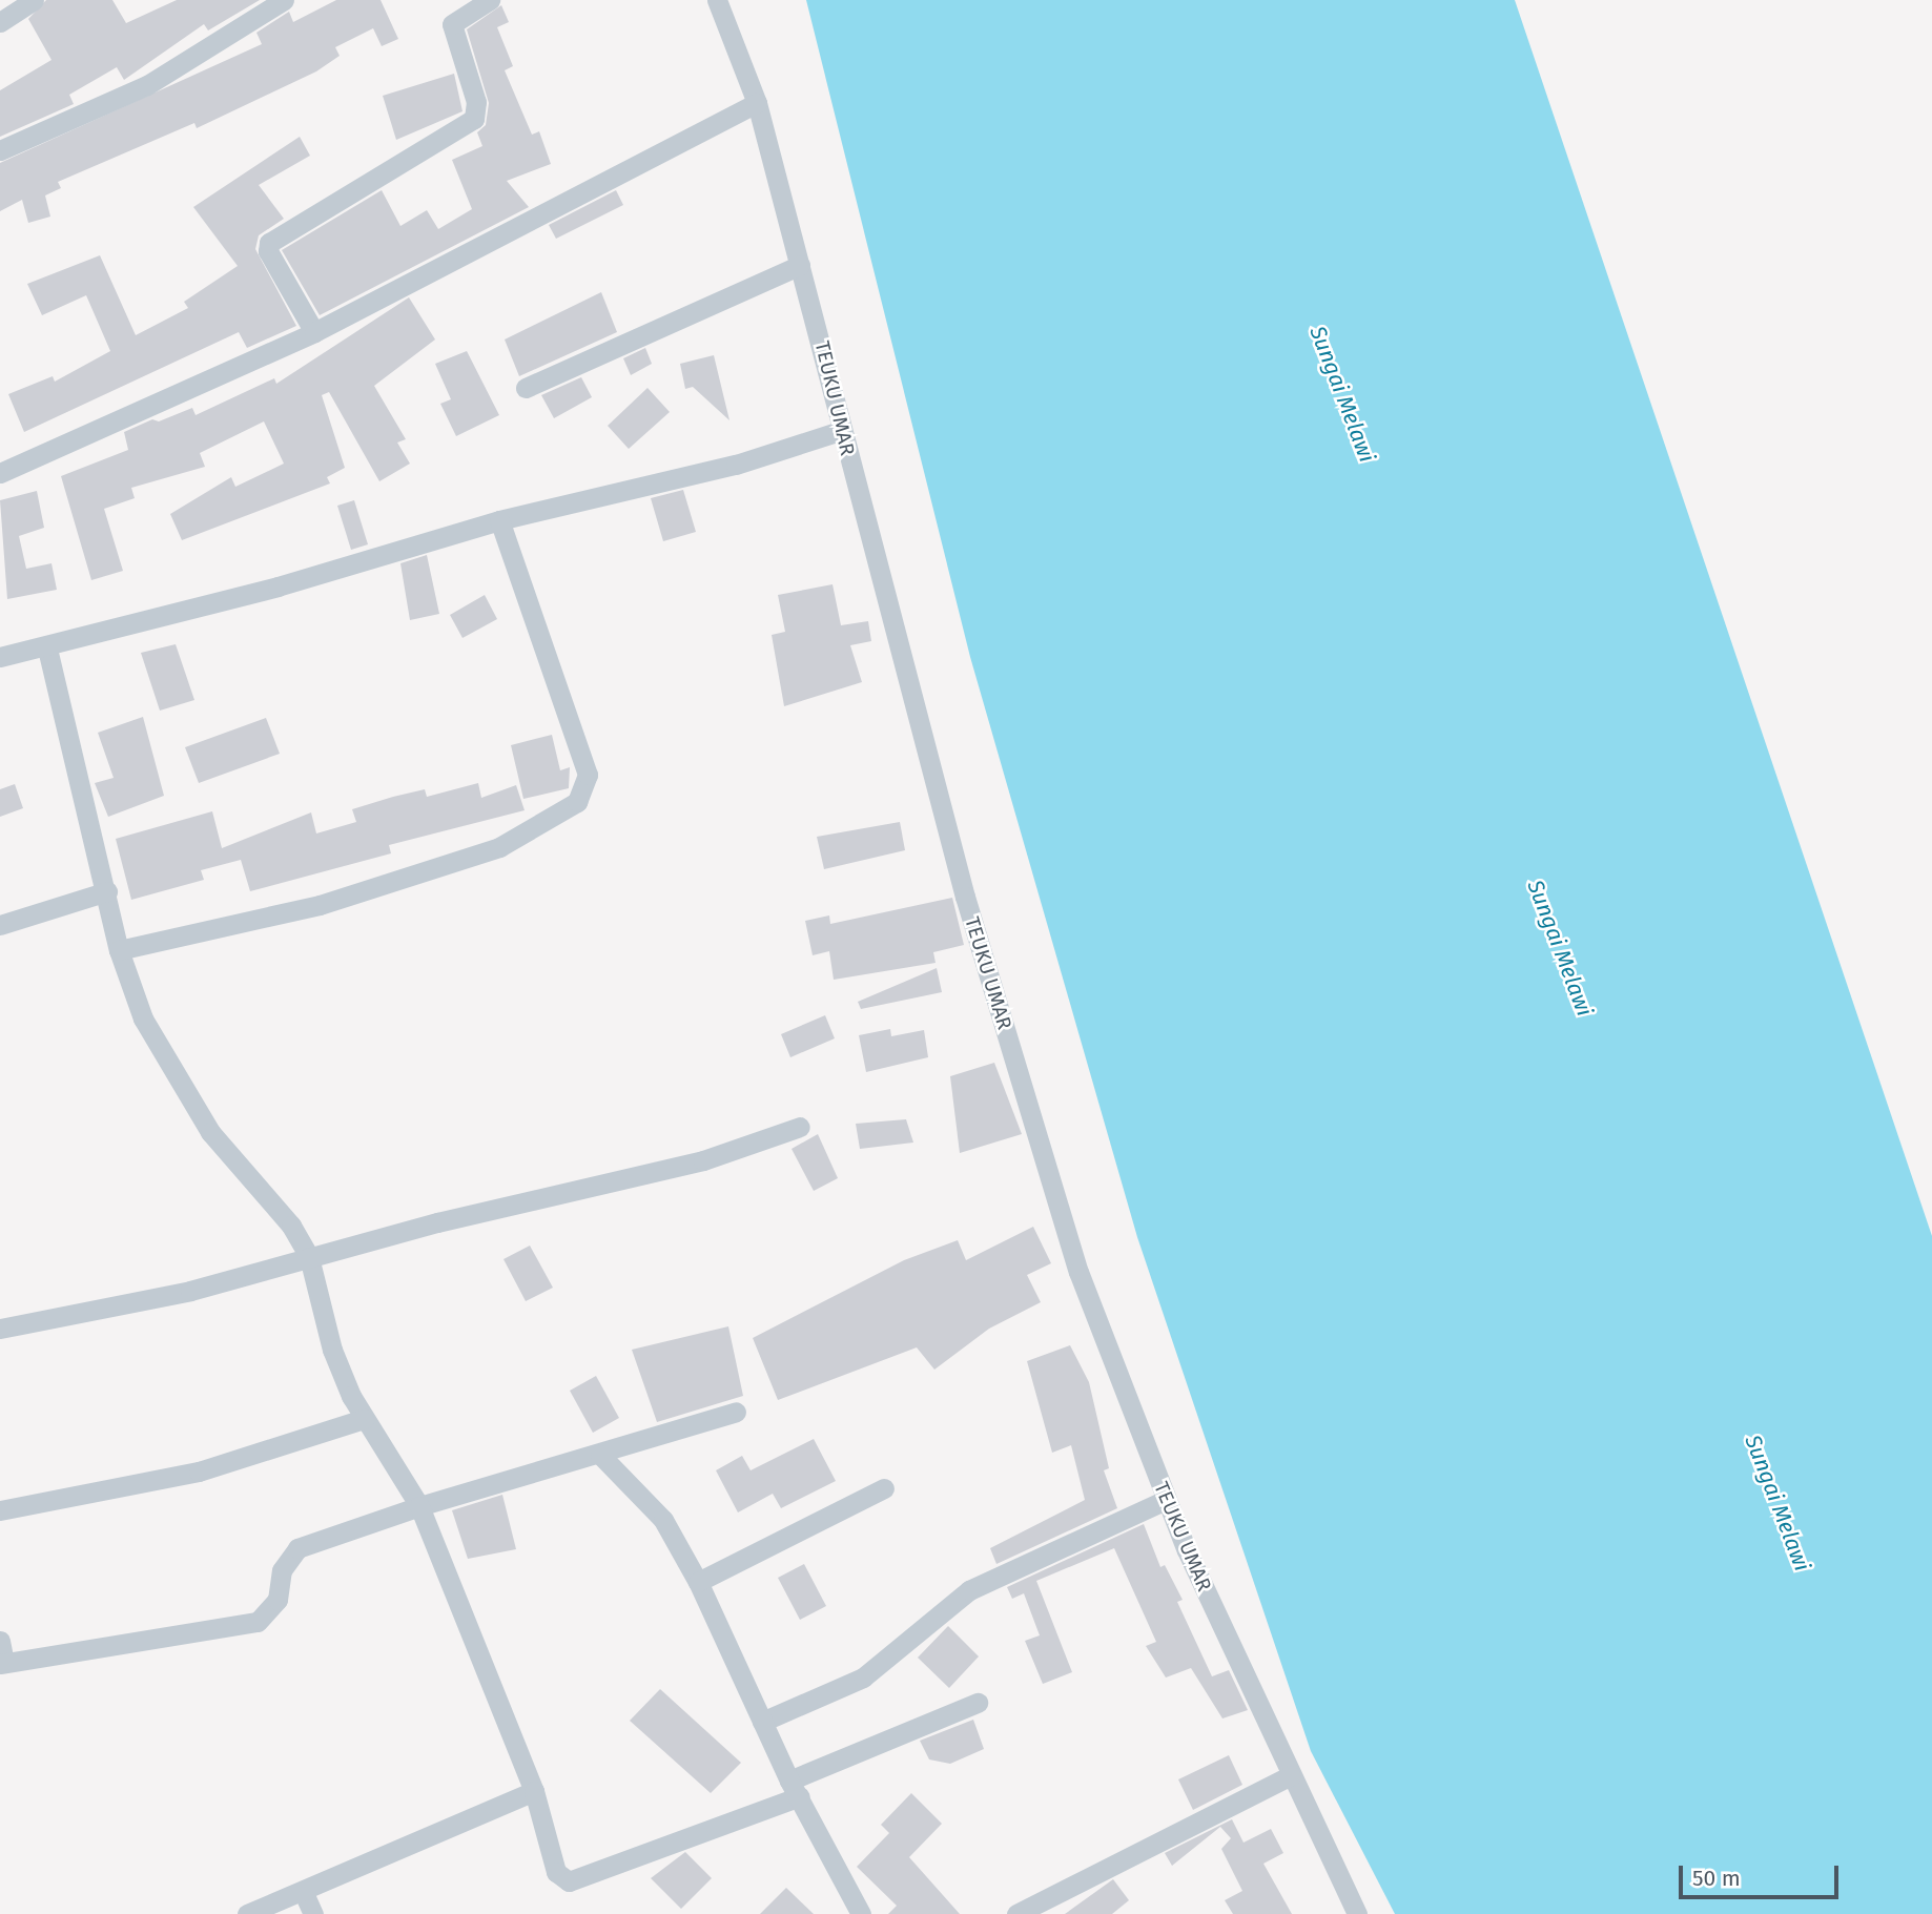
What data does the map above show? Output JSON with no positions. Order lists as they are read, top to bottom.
{
  "streets": {
    "street": ["TEUKU UMAR"]
  },
  "water": ["Sungai Melawi"],
  "scale_bar": "50 m"
}
